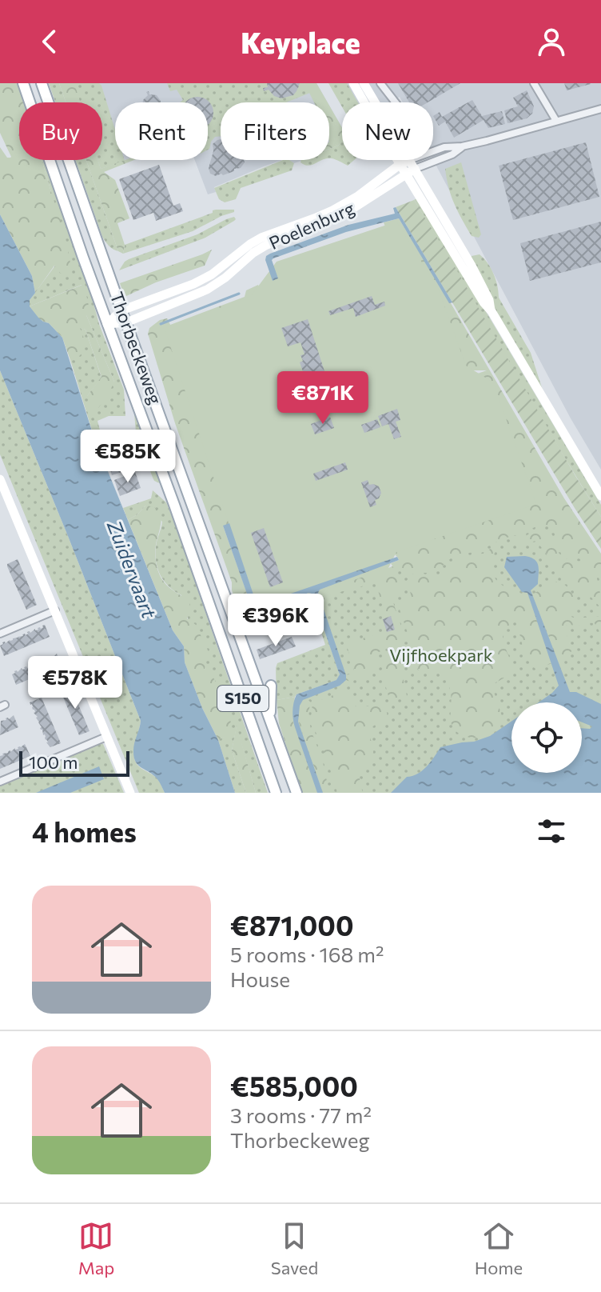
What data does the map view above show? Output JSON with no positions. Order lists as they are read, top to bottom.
{
  "streets": {
    "main road": ["Thorbeckeweg", "S150"],
    "street": ["Poelenburg"]
  },
  "crossings": [
    ["Poelenburg", "Thorbeckeweg"]
  ],
  "water": ["Zuidervaart"],
  "parks": ["Vijfhoekpark"],
  "scale_bar": "100 m",
  "page": {
    "header": "Keyplace",
    "chip": [
      "Buy",
      "Rent",
      "Filters",
      "New"
    ],
    "price": [
      "€871K",
      "€585K",
      "€396K",
      "€578K"
    ],
    "scale": "100 m",
    "heading": "4 homes",
    "list": [
      {
        "name": "€871,000",
        "note": "5 rooms · 168 m² · House"
      },
      {
        "name": "€585,000",
        "note": "3 rooms · 77 m² · Thorbeckeweg"
      }
    ],
    "tabs": ["Map", "Saved", "Home"]
  }
}
